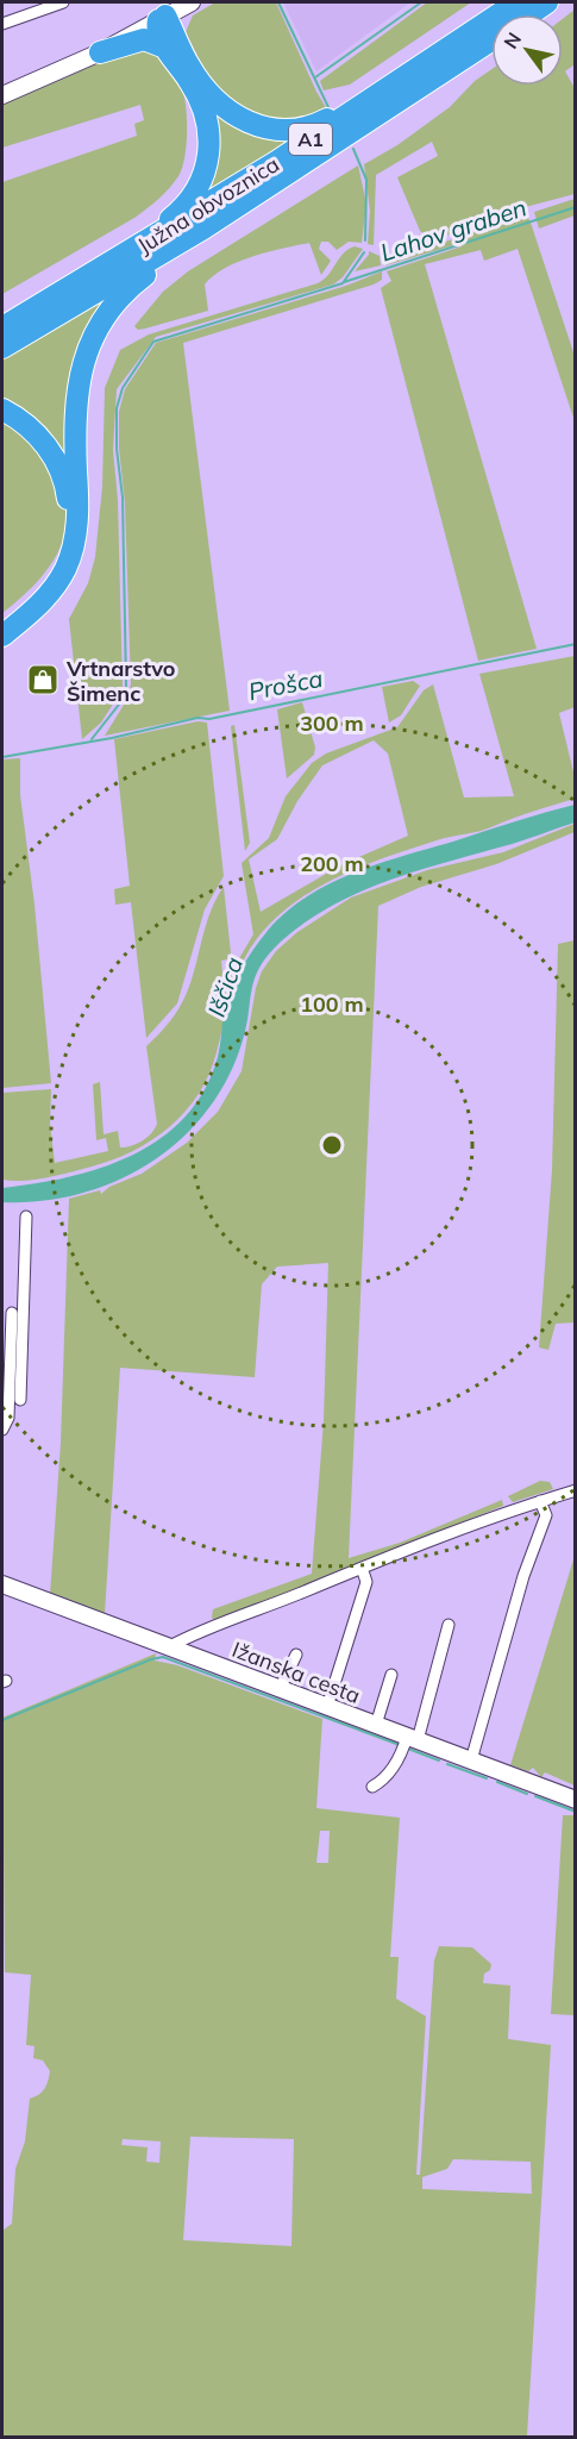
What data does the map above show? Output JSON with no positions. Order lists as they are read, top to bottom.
{
  "streets": {
    "highway": ["A1", "Južna obvoznica"],
    "street": ["Ižanska cesta"]
  },
  "water": ["Lahov graben", "Prošca", "Iščica"],
  "places": {
    "shop": ["Vrtnarstvo Šimenc"]
  },
  "north": "top left",
  "rings": ["300 m", "200 m", "100 m"]
}
